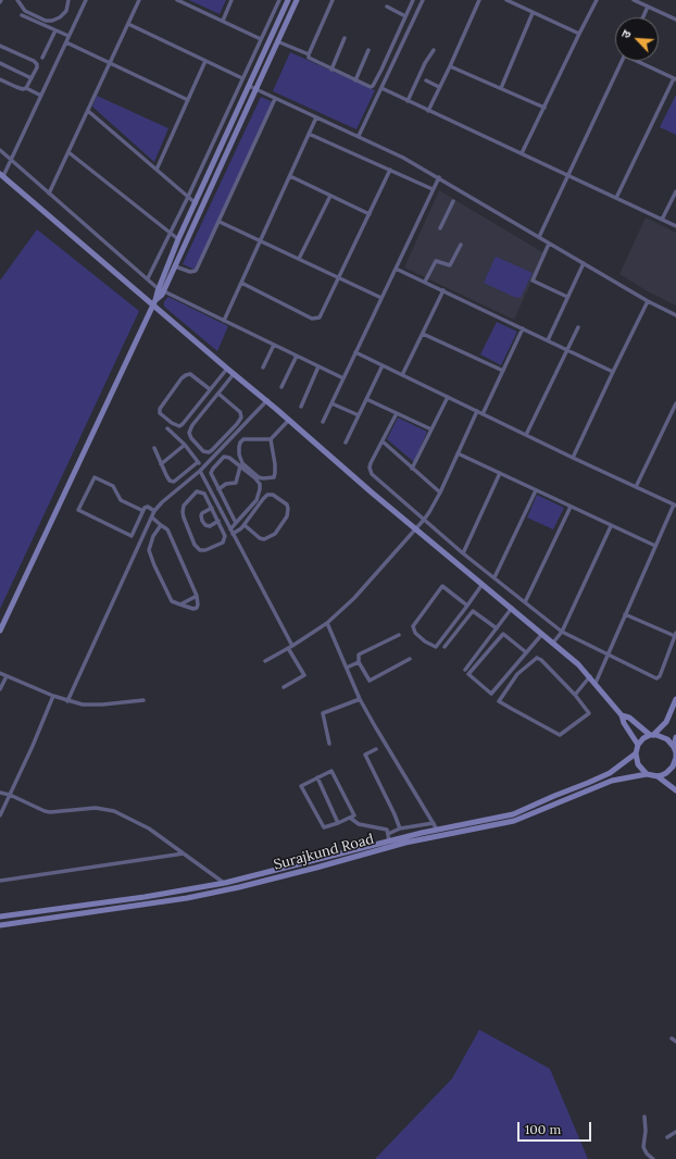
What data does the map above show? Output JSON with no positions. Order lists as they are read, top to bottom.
{
  "streets": {
    "street": ["Surajkund Road"]
  },
  "scale_bar": "100 m",
  "north": "top left"
}
